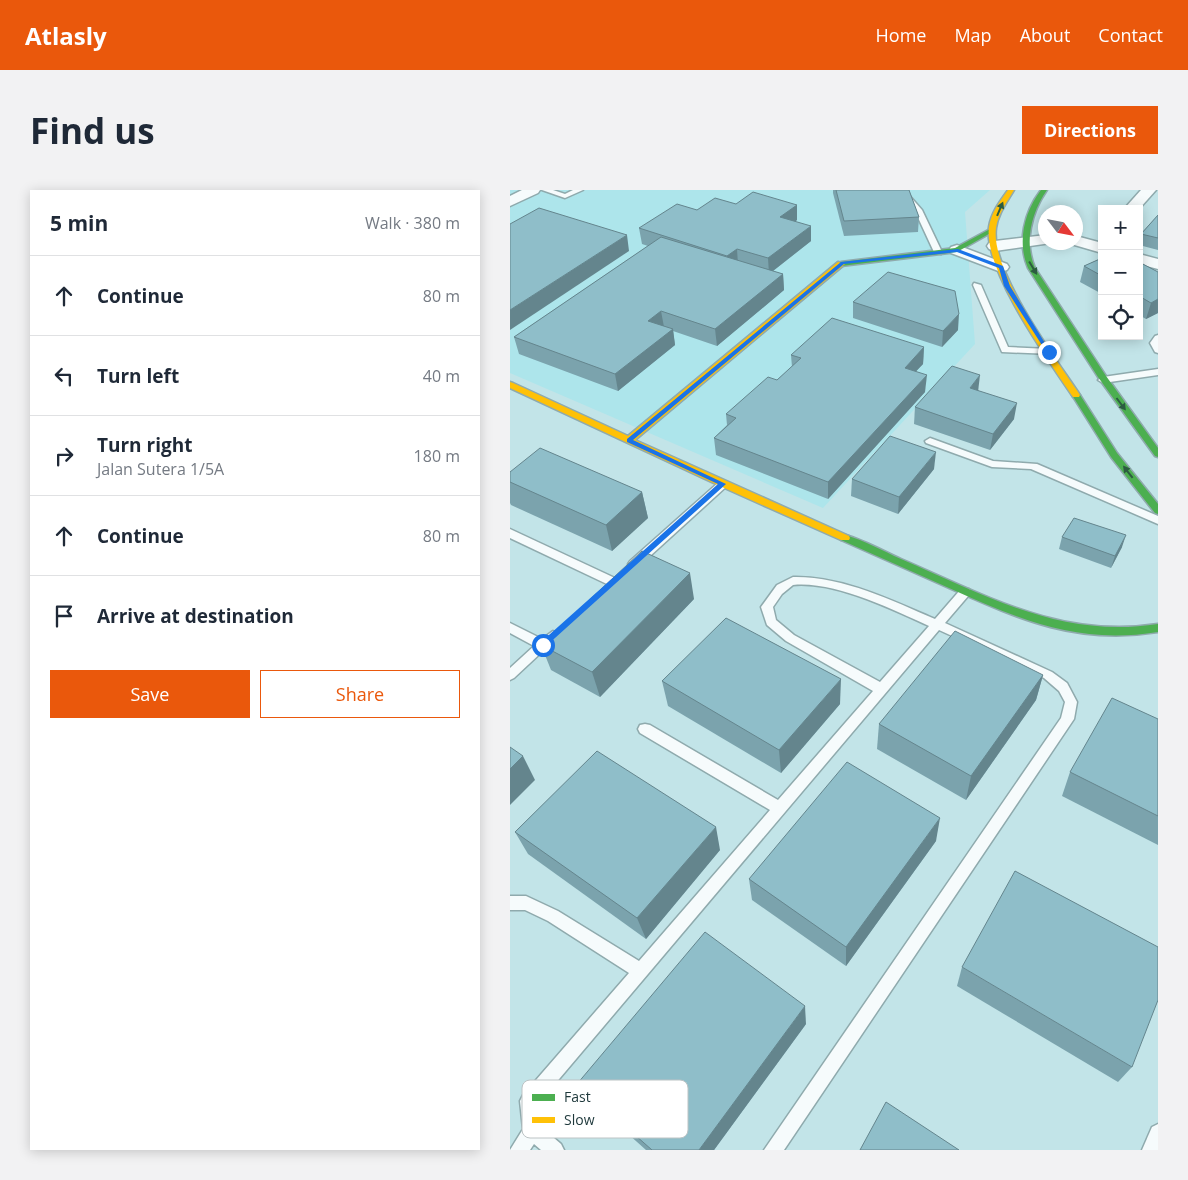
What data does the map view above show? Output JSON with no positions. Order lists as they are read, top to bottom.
{
  "legend": ["Fast", "Slow"],
  "north": "bottom right",
  "page": {
    "header": "Atlasly",
    "nav": [
      "Home",
      "Map",
      "About",
      "Contact"
    ],
    "buttons": [
      "Directions",
      ["Save", "Share"]
    ],
    "title": "Find us",
    "heading": ["5 min", "Walk · 380 m"],
    "map_buttons": ["+", "−"],
    "list": [
      ["Continue", "80 m"],
      ["Turn left", "40 m"],
      ["Turn right", "Jalan Sutera 1/5A", "180 m"],
      ["Continue", "80 m"],
      "Arrive at destination"
    ]
  }
}
